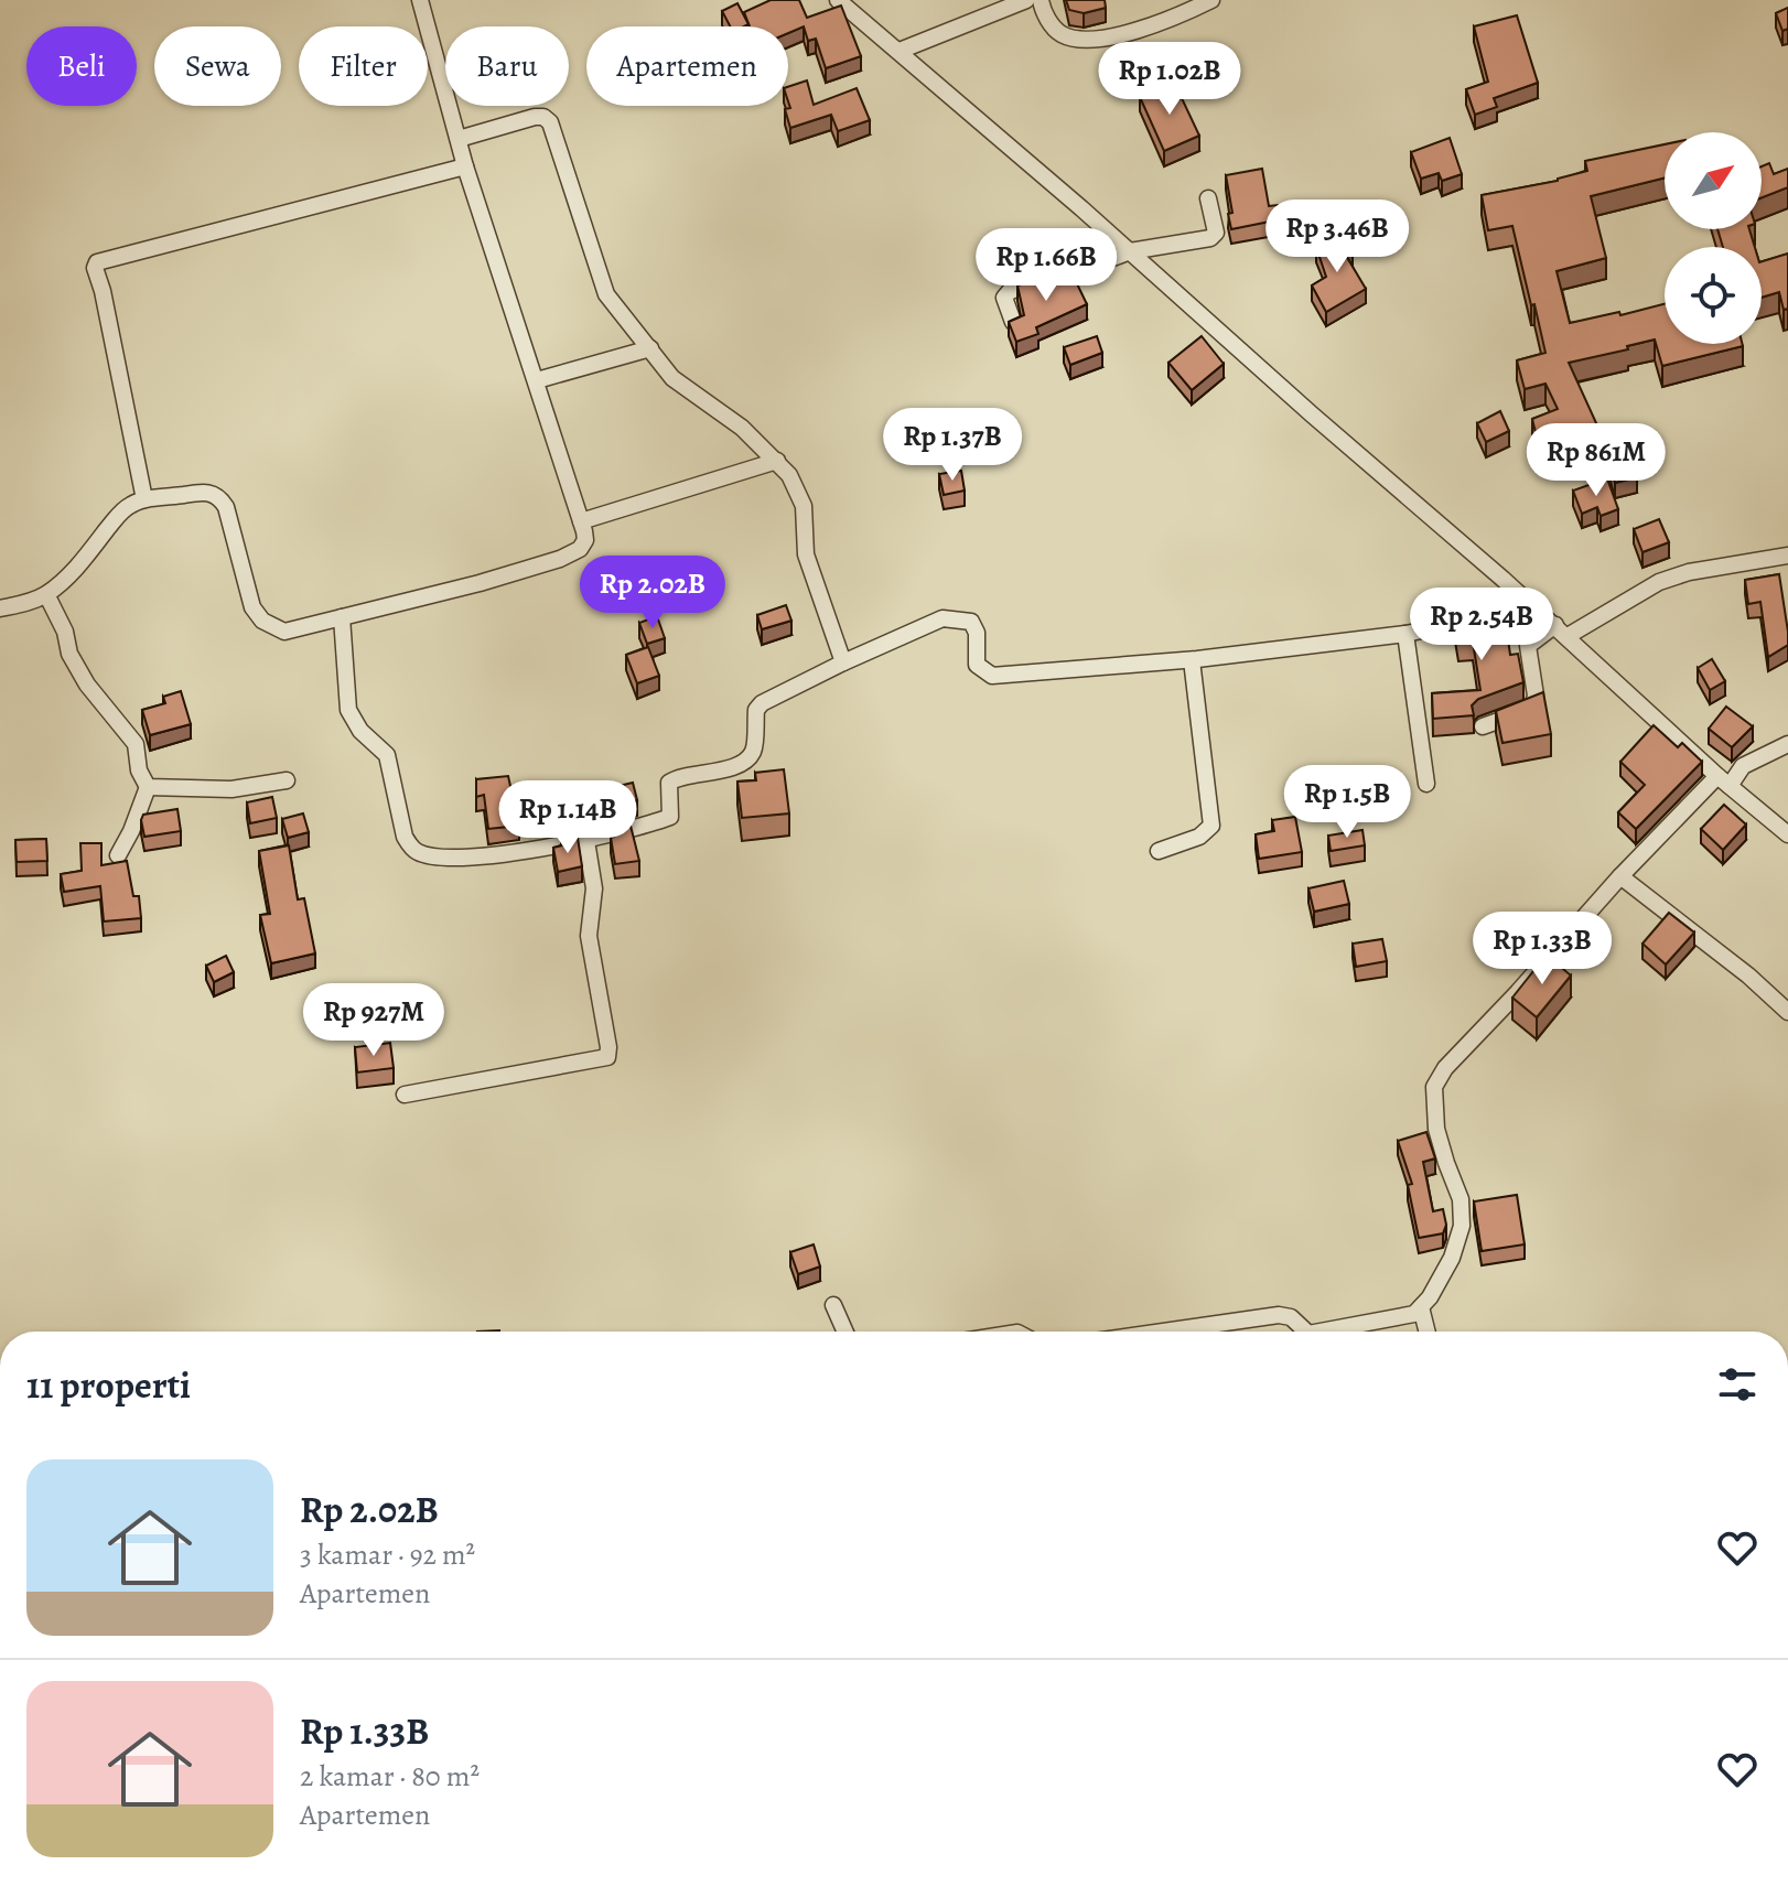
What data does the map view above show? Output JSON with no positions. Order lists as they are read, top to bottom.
{
  "north": "top right",
  "page": {
    "chip": [
      "Beli",
      "Sewa",
      "Filter",
      "Baru",
      "Apartemen"
    ],
    "price": [
      "Rp 1.02B",
      "Rp 3.46B",
      "Rp 1.66B",
      "Rp 1.37B",
      "Rp 861M",
      "Rp 2.02B",
      "Rp 2.54B",
      "Rp 1.5B",
      "Rp 1.14B",
      "Rp 1.33B",
      "Rp 927M"
    ],
    "heading": "11 properti",
    "list": [
      {
        "name": "Rp 2.02B",
        "note": "3 kamar · 92 m² · Apartemen"
      },
      {
        "name": "Rp 1.33B",
        "note": "2 kamar · 80 m² · Apartemen"
      }
    ]
  }
}
